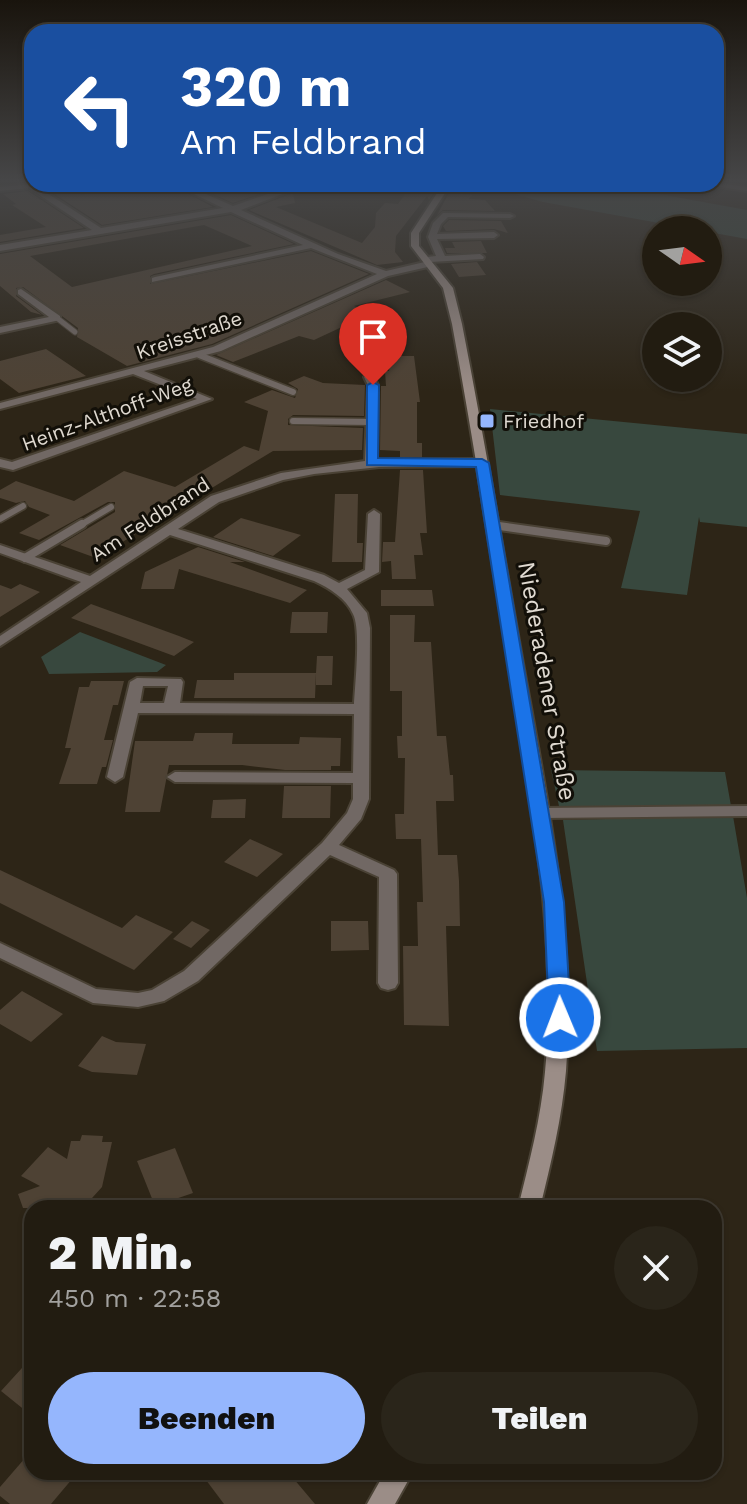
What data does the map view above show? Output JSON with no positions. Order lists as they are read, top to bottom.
{
  "streets": {
    "street": [
      "Kreisstraße",
      "Heinz-Althoff-Weg",
      "Am Feldbrand",
      "Niederadener Straße"
    ]
  },
  "crossings": [
    ["Kreisstraße", "Heinz-Althoff-Weg"],
    ["Kreisstraße", "Niederadener Straße"],
    ["Am Feldbrand", "Niederadener Straße"]
  ],
  "places": {
    "transit": ["Friedhof"]
  },
  "north": "right",
  "page": {
    "turn": ["320 m", "Am Feldbrand"],
    "heading": ["2 Min.", "450 m · 22:58"],
    "buttons": ["Beenden", "Teilen"]
  }
}
